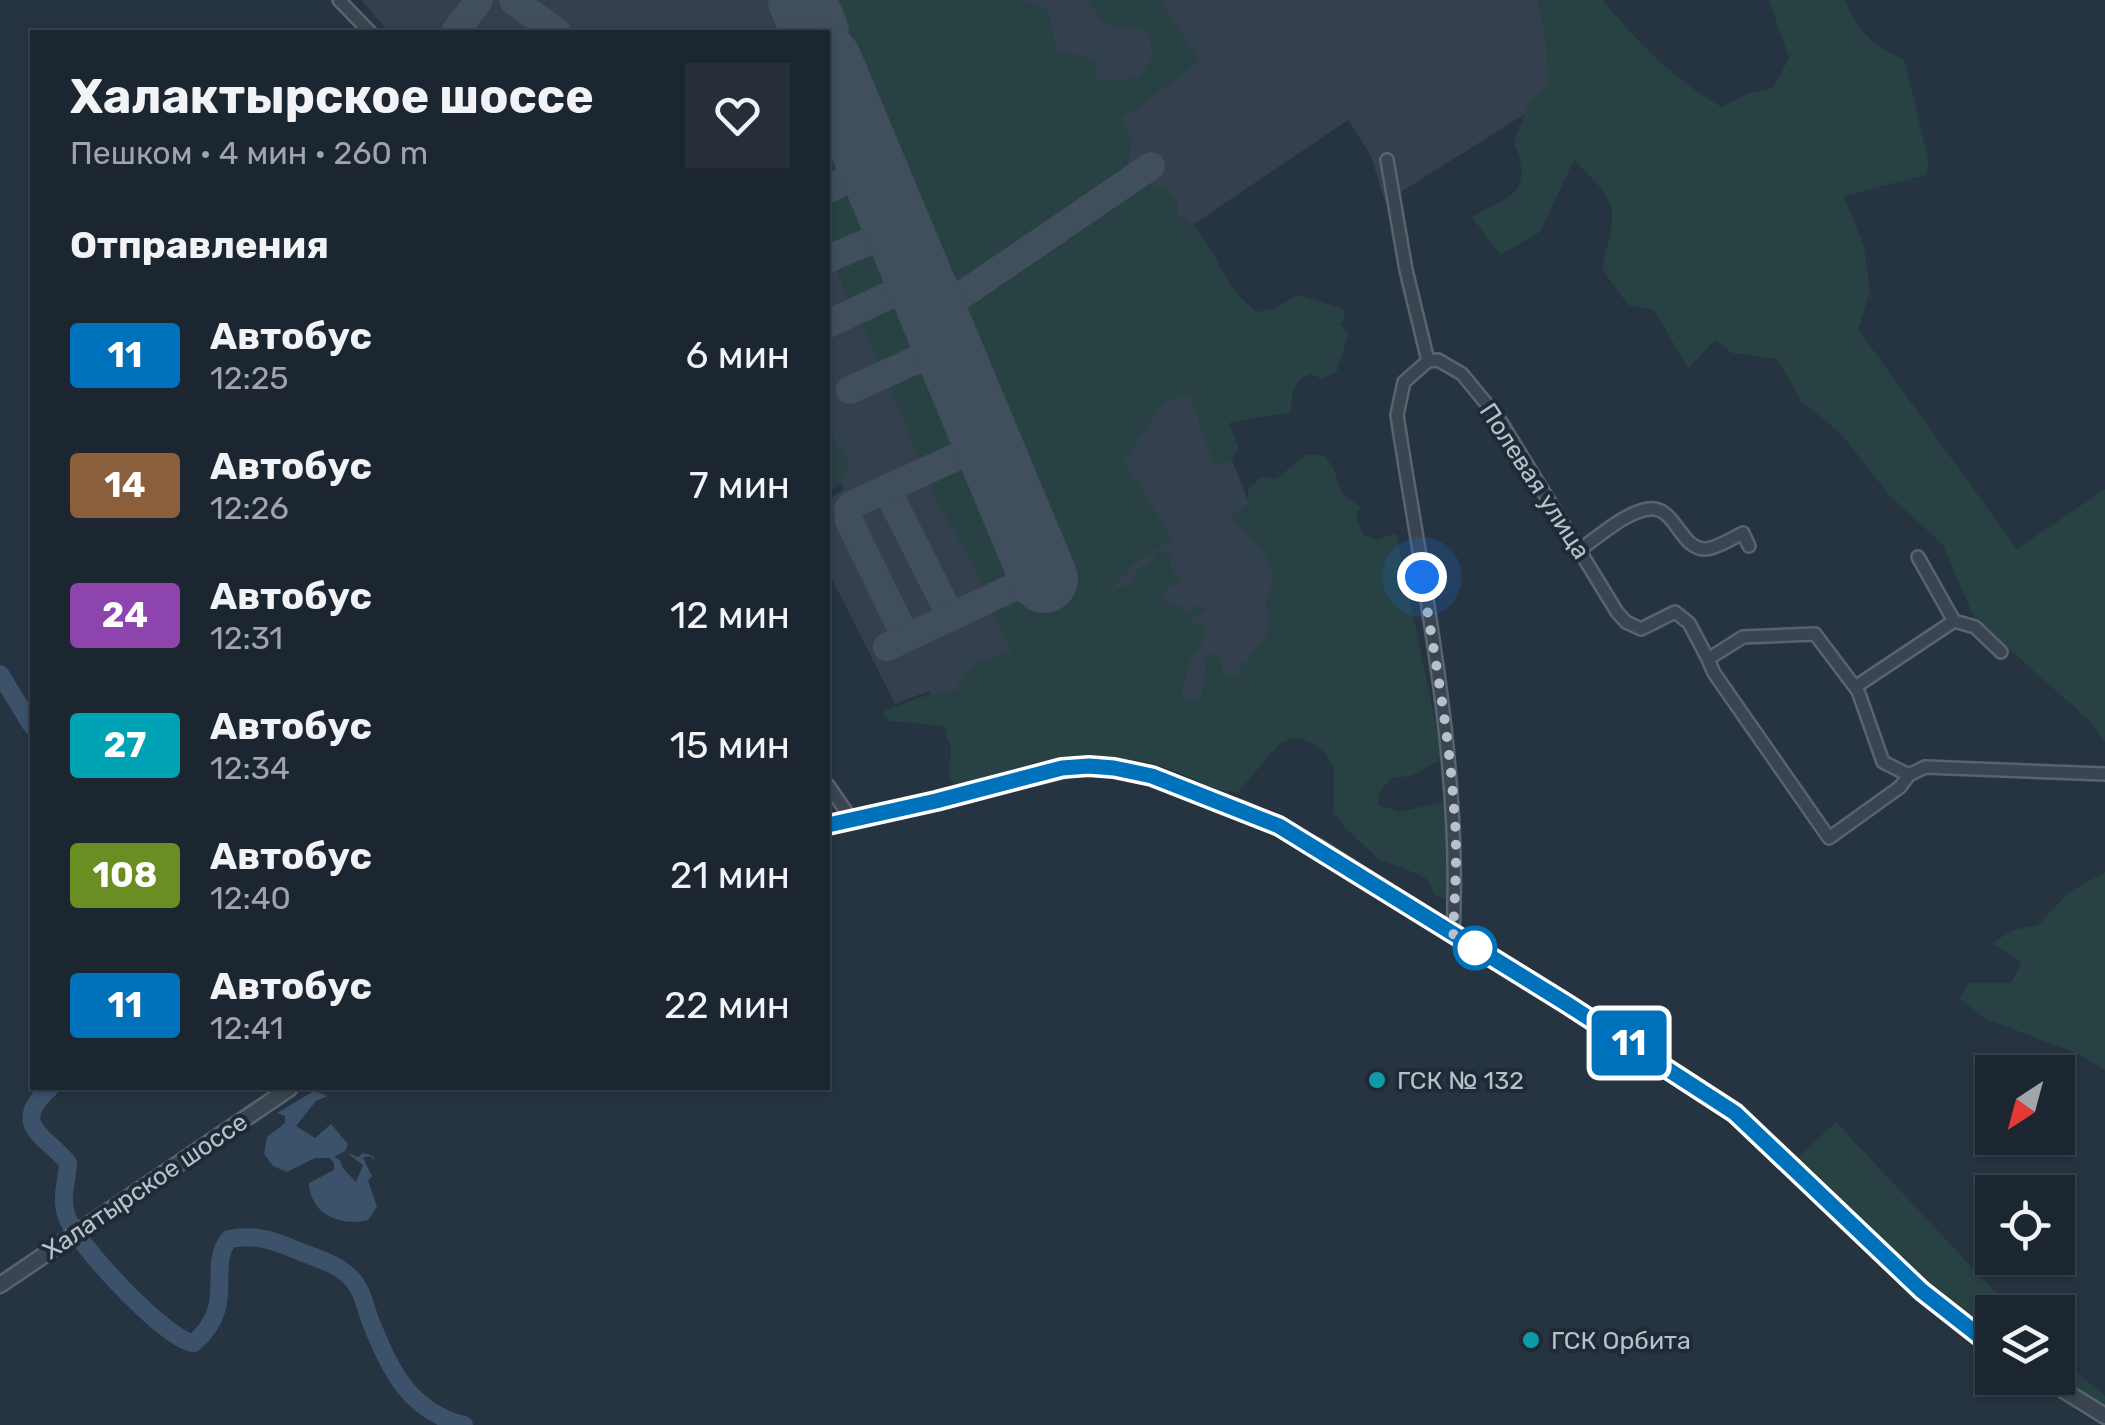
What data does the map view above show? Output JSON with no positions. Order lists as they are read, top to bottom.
{
  "streets": {
    "street": ["Полевая улица", "Халатырское шоссе"]
  },
  "places": ["ГСК № 132", "ГСК Орбита"],
  "lines": ["bus line 11"],
  "north": "bottom left",
  "page": {
    "on_map": "11",
    "heading": [
      ["Халактырское шоссе", "Пешком · 4 мин · 260 m"],
      "Отправления"
    ],
    "list": [
      {
        "mark": "11",
        "name": "Автобус",
        "note": "12:25",
        "value": "6 мин"
      },
      {
        "mark": "14",
        "name": "Автобус",
        "note": "12:26",
        "value": "7 мин"
      },
      {
        "mark": "24",
        "name": "Автобус",
        "note": "12:31",
        "value": "12 мин"
      },
      {
        "mark": "27",
        "name": "Автобус",
        "note": "12:34",
        "value": "15 мин"
      },
      {
        "mark": "108",
        "name": "Автобус",
        "note": "12:40",
        "value": "21 мин"
      },
      {
        "mark": "11",
        "name": "Автобус",
        "note": "12:41",
        "value": "22 мин"
      }
    ]
  }
}
